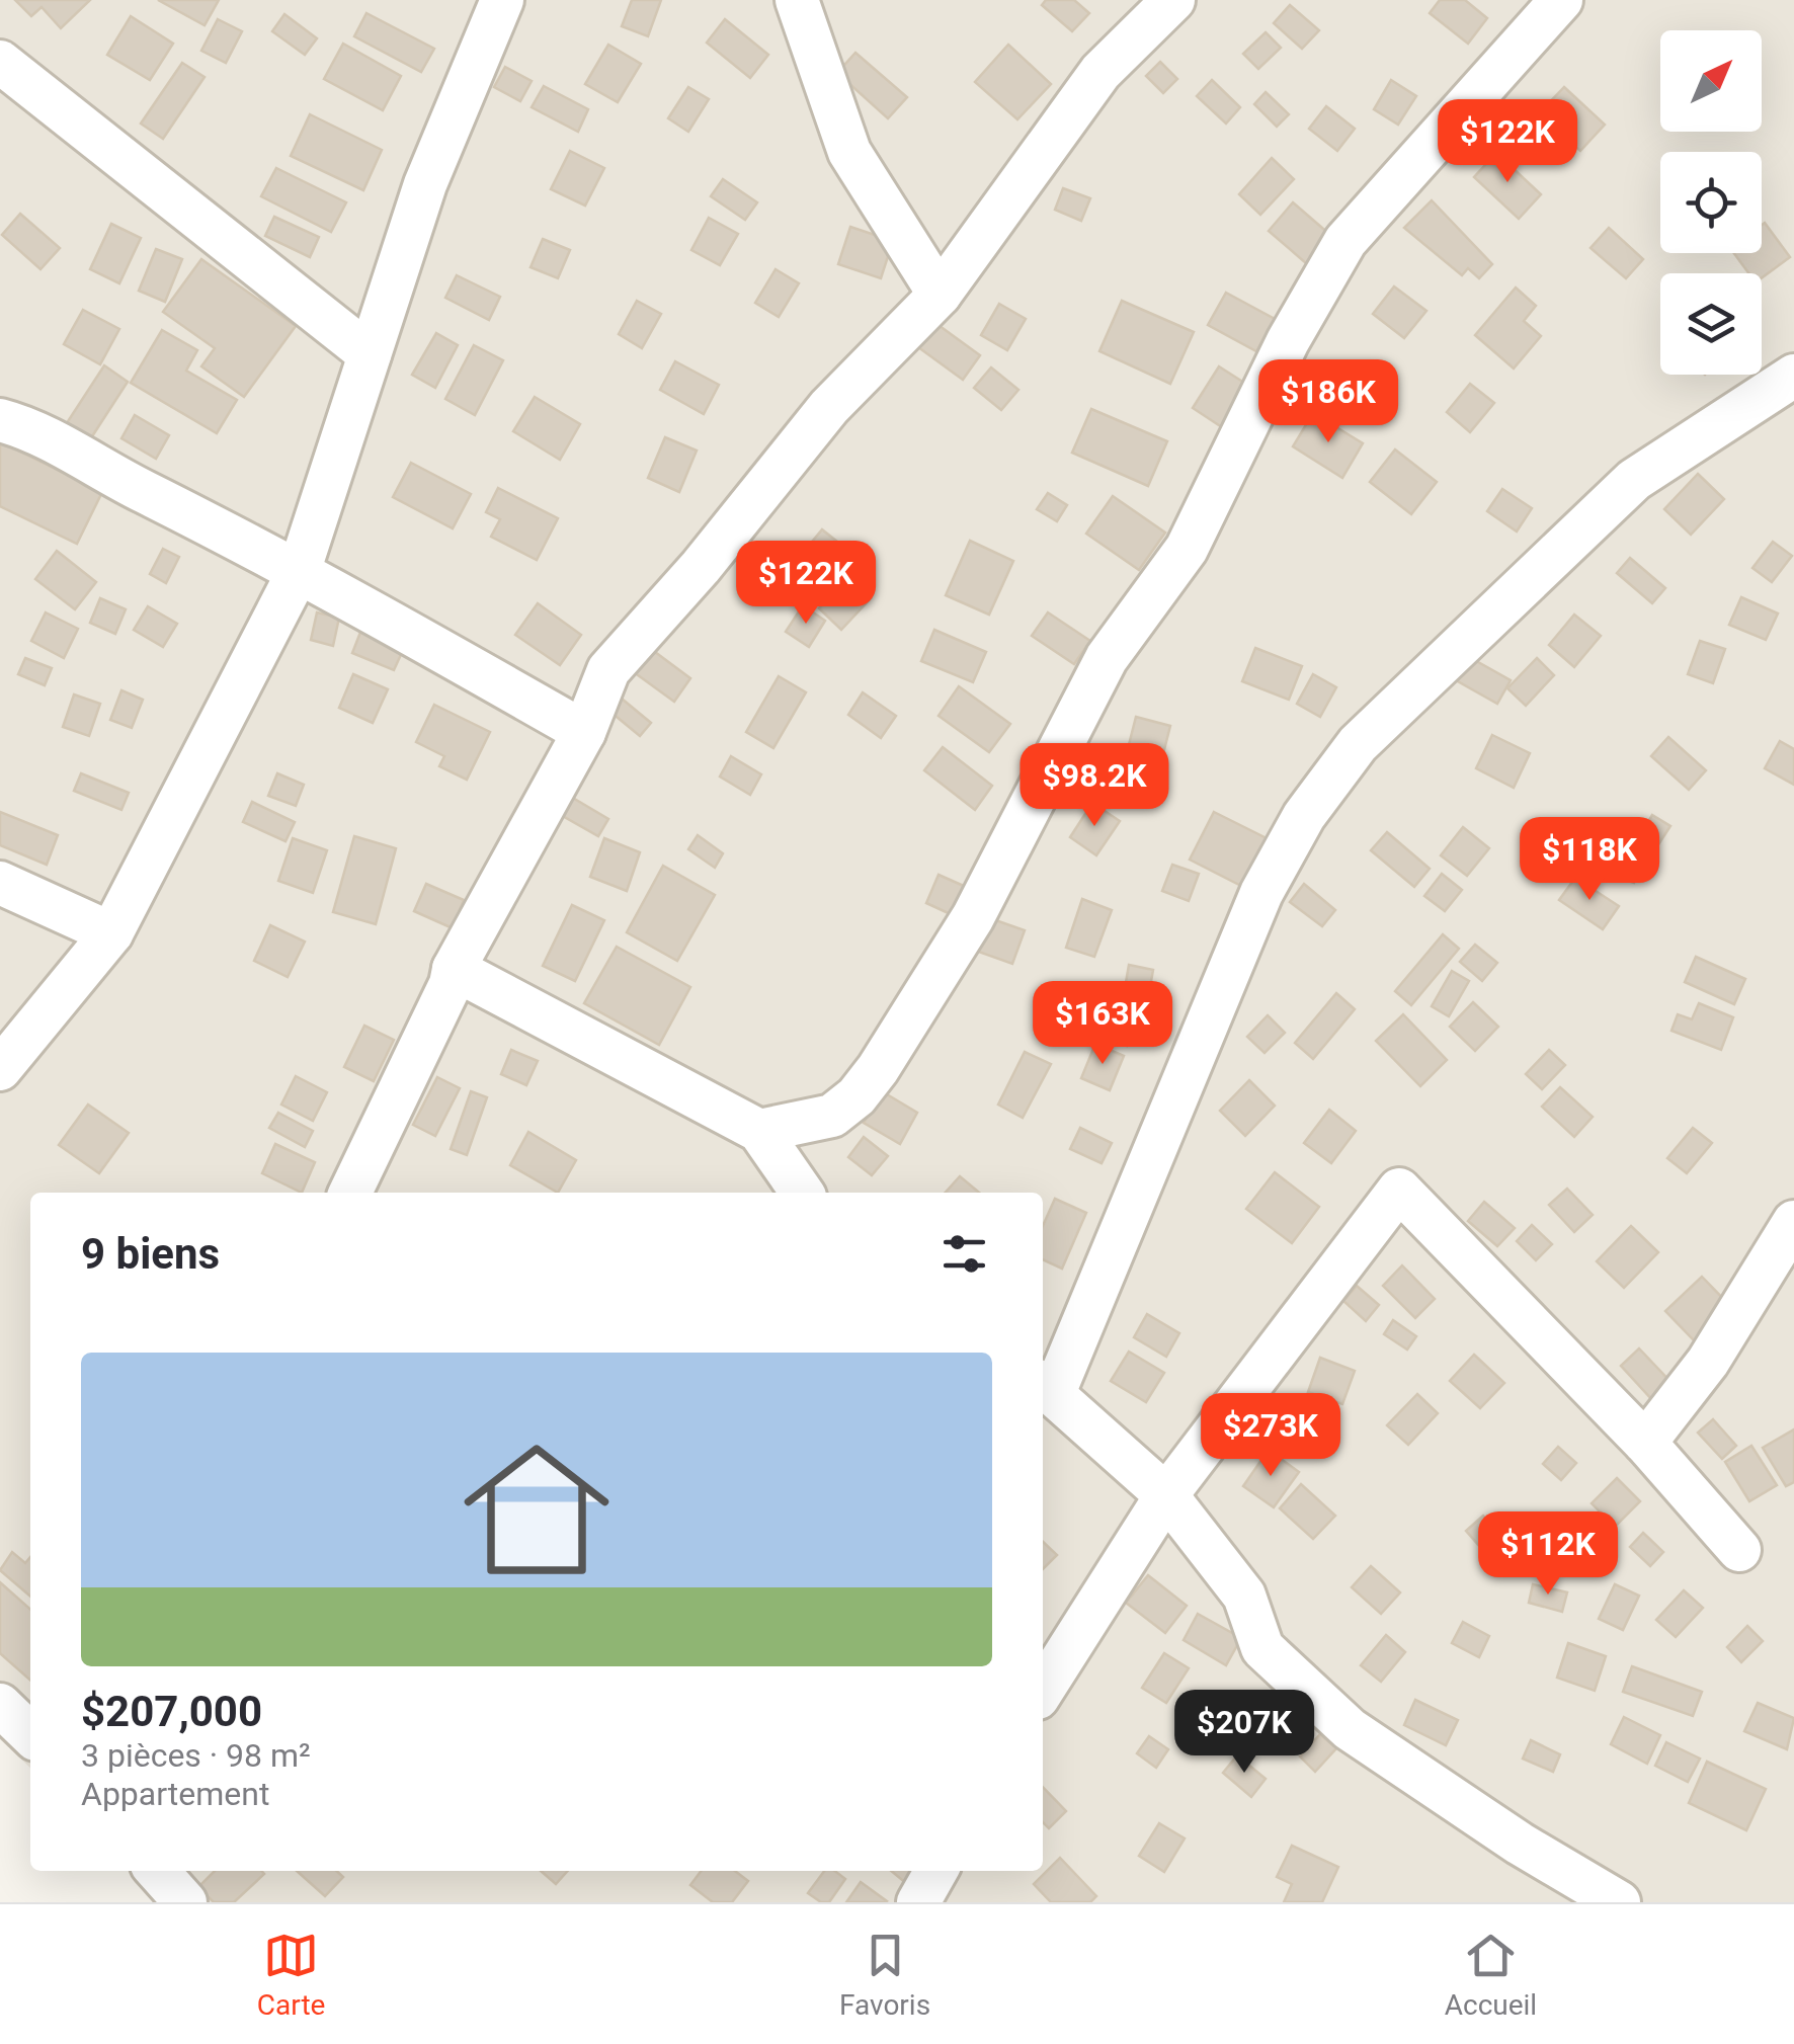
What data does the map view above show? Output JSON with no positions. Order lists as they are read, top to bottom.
{
  "north": "top right",
  "page": {
    "price": [
      "$122K",
      "$186K",
      "$122K",
      "$98.2K",
      "$118K",
      "$163K",
      "$273K",
      "$112K",
      "$207K"
    ],
    "heading": "9 biens",
    "list": [
      {
        "name": "$207,000",
        "note": "3 pièces · 98 m² · Appartement"
      }
    ],
    "tabs": ["Carte", "Favoris", "Accueil"]
  }
}
